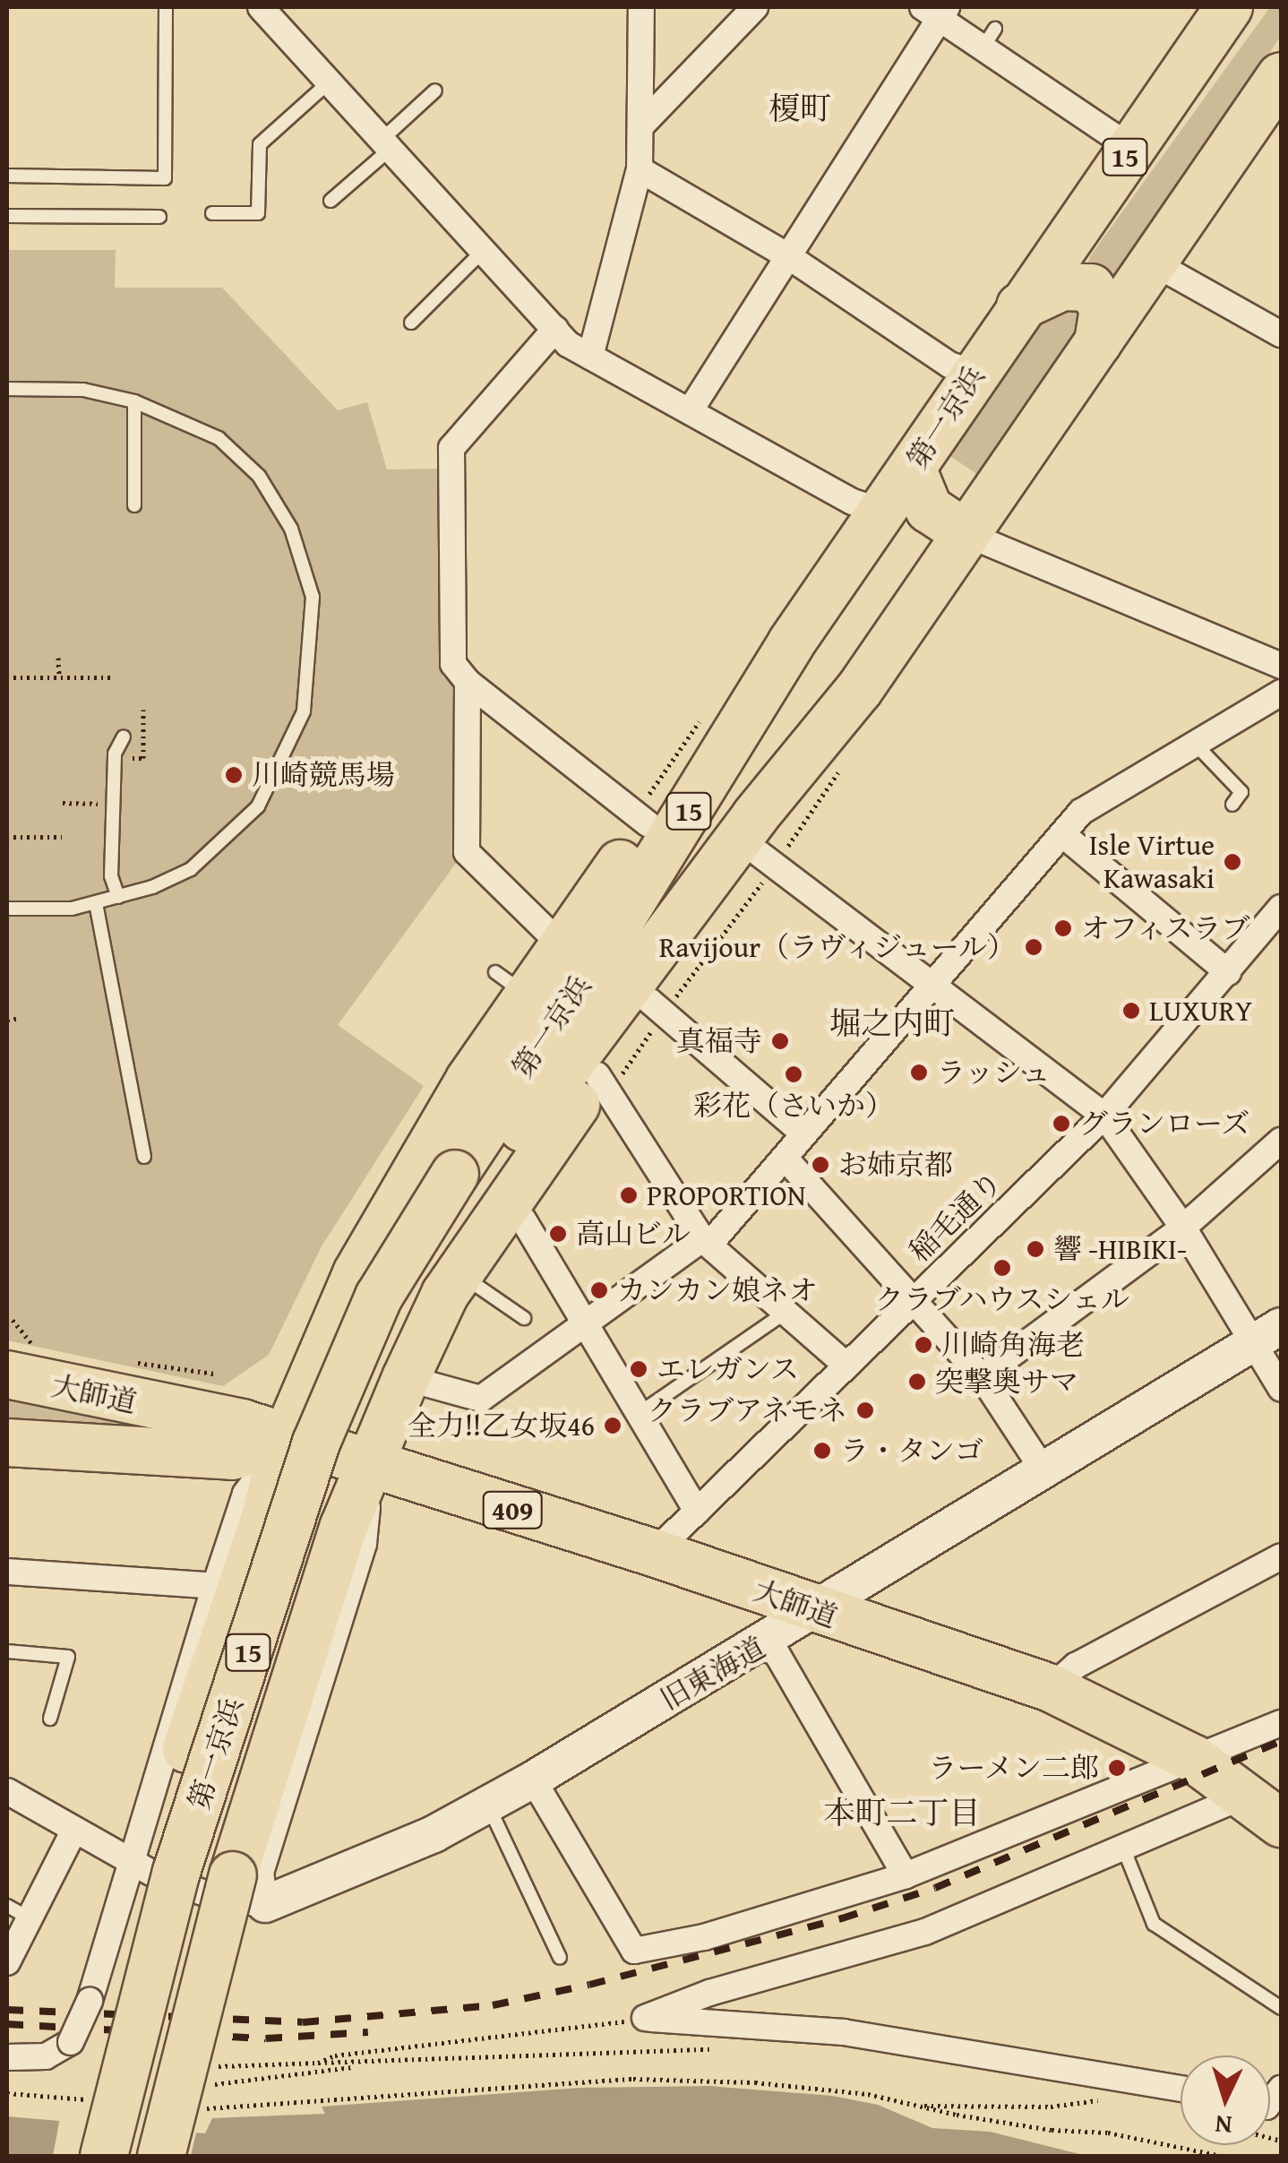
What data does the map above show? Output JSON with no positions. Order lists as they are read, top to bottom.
{
  "streets": {
    "highway": [
      "15",
      "第一京浜",
      "大師道",
      "409"
    ],
    "street": ["稲毛通り", "旧東海道"]
  },
  "crossings": [
    ["15", "第一京浜"],
    ["15", "大師道"],
    ["第一京浜", "大師道"],
    ["稲毛通り", "大師道"],
    ["大師道", "旧東海道"]
  ],
  "districts": ["榎町", "堀之内町", "本町二丁目"],
  "places": [
    "川崎競馬場",
    "Isle Virtue Kawasaki",
    "オフィスラブ",
    "Ravijour（ラヴィジュール）",
    "LUXURY",
    "真福寺",
    "ラッシュ",
    "彩花（さいか）",
    "グランローズ",
    "お姉京都",
    "PROPORTION",
    "高山ビル",
    "響 -HIBIKI-",
    "クラブハウスシェル",
    "カンカン娘ネオ",
    "川崎角海老",
    "エレガンス",
    "突撃奥サマ",
    "クラブアネモネ",
    "全力!!乙女坂46",
    "ラ・タンゴ",
    "ラーメン二郎"
  ],
  "north": "bottom"
}
